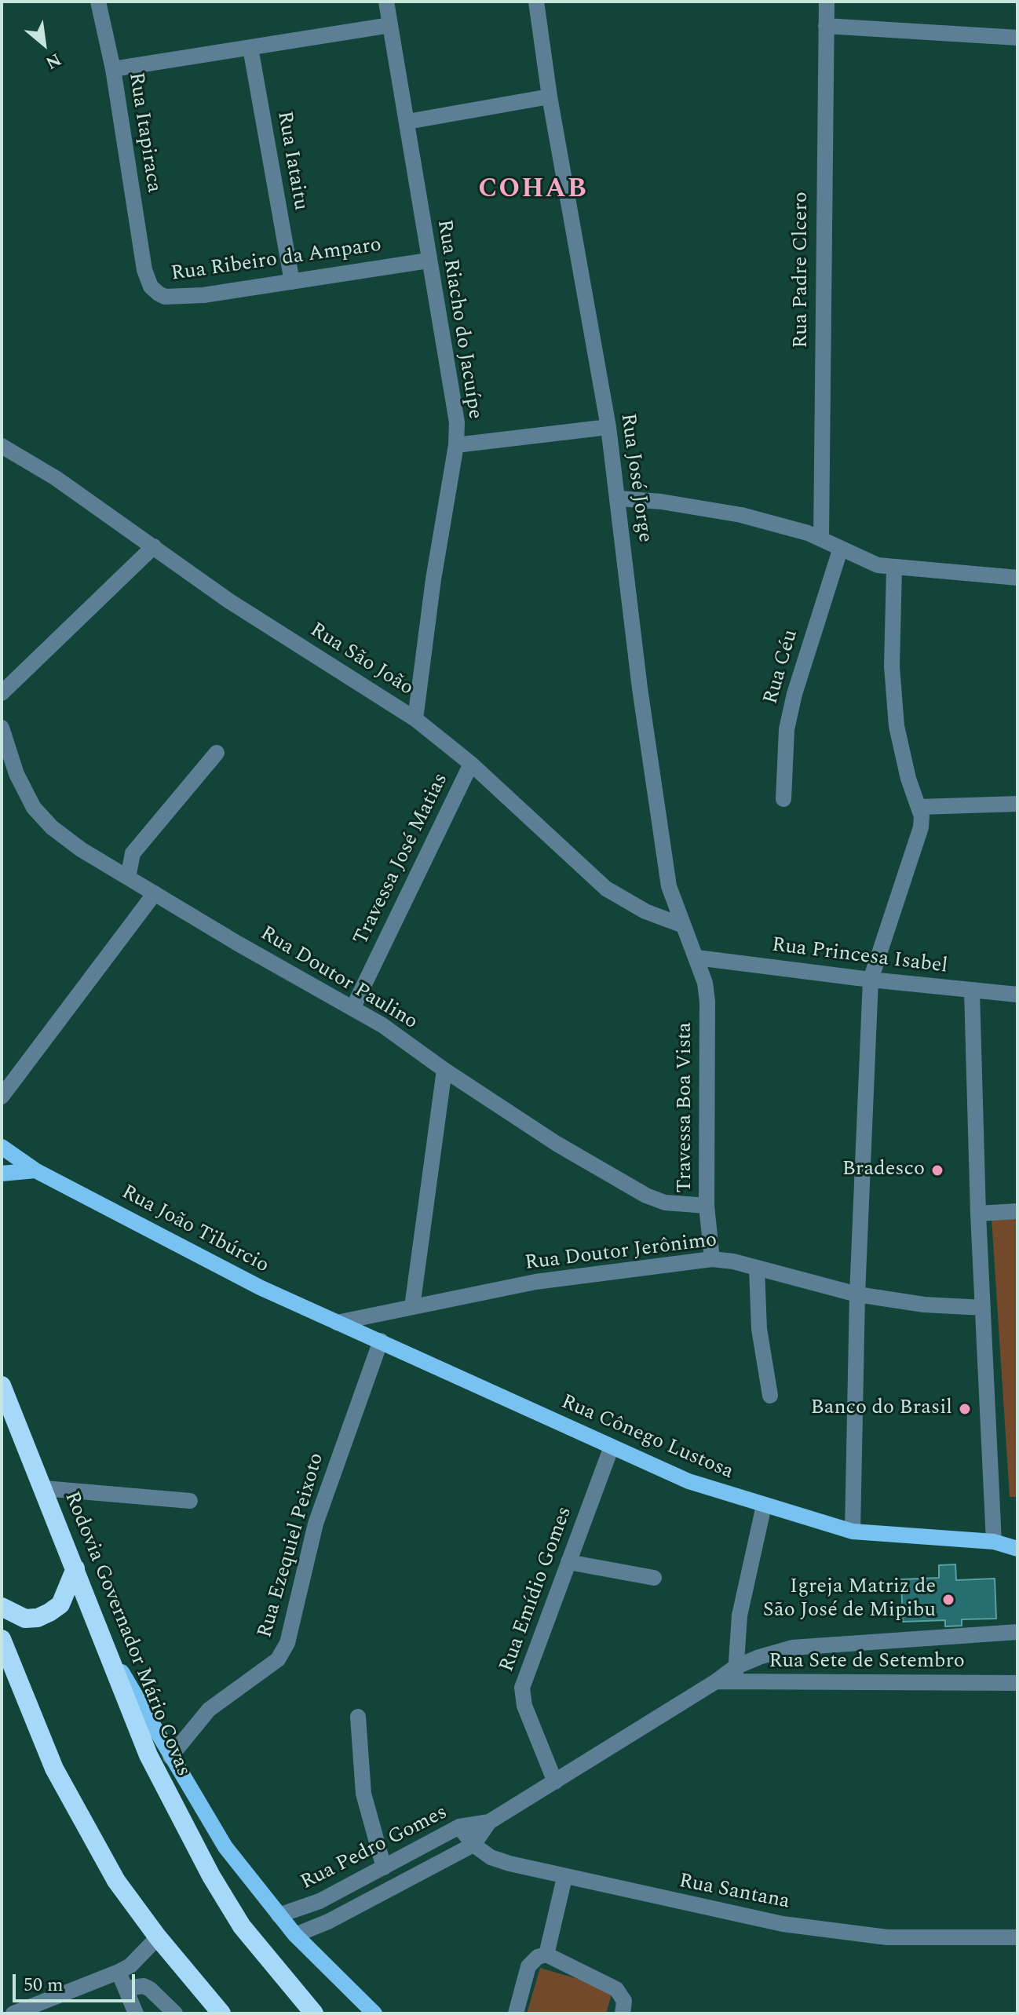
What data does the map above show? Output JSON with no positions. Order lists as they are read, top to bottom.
{
  "streets": {
    "highway": ["Rodovia Governador Mário Covas"],
    "main road": ["Rua João Tibúrcio", "Rua Cônego Lustosa"],
    "street": [
      "Rua Itapiraca",
      "Rua Iataitu",
      "Rua Ribeiro da Amparo",
      "Rua Padre Clcero",
      "Rua Riacho do Jacuípe",
      "Rua José Jorge",
      "Rua São João",
      "Rua Céu",
      "Travessa José Matias",
      "Rua Princesa Isabel",
      "Rua Doutor Paulino",
      "Travessa Boa Vista",
      "Rua Doutor Jerônimo",
      "Rua Ezequiel Peixoto",
      "Rua Emídio Gomes",
      "Rua Sete de Setembro",
      "Rua Pedro Gomes",
      "Rua Santana"
    ]
  },
  "crossings": [
    ["Rua Itapiraca", "Rua Ribeiro da Amparo"],
    ["Rua Iataitu", "Rua Ribeiro da Amparo"],
    ["Rua Ribeiro da Amparo", "Rua Riacho do Jacuípe"],
    ["Rua Riacho do Jacuípe", "Rua São João"],
    ["Rua José Jorge", "Rua São João"],
    ["Rua José Jorge", "Rua Princesa Isabel"],
    ["Rua José Jorge", "Travessa Boa Vista"],
    ["Rua São João", "Travessa José Matias"],
    ["Travessa José Matias", "Rua Doutor Paulino"],
    ["Rua Princesa Isabel", "Travessa Boa Vista"],
    ["Rua Doutor Paulino", "Travessa Boa Vista"],
    ["Travessa Boa Vista", "Rua Doutor Jerônimo"],
    ["Rua João Tibúrcio", "Rua Doutor Jerônimo"],
    ["Rua João Tibúrcio", "Rua Cônego Lustosa"],
    ["Rua Doutor Jerônimo", "Rua Cônego Lustosa"],
    ["Rua Cônego Lustosa", "Rua Ezequiel Peixoto"],
    ["Rua Cônego Lustosa", "Rua Emídio Gomes"],
    ["Rua Emídio Gomes", "Rua Sete de Setembro"],
    ["Rua Sete de Setembro", "Rua Pedro Gomes"],
    ["Rua Pedro Gomes", "Rua Santana"]
  ],
  "districts": ["COHAB"],
  "places": ["Bradesco", "Banco do Brasil", "Igreja Matriz de São José de Mipibu"],
  "scale_bar": "50 m",
  "north": "bottom right"
}
